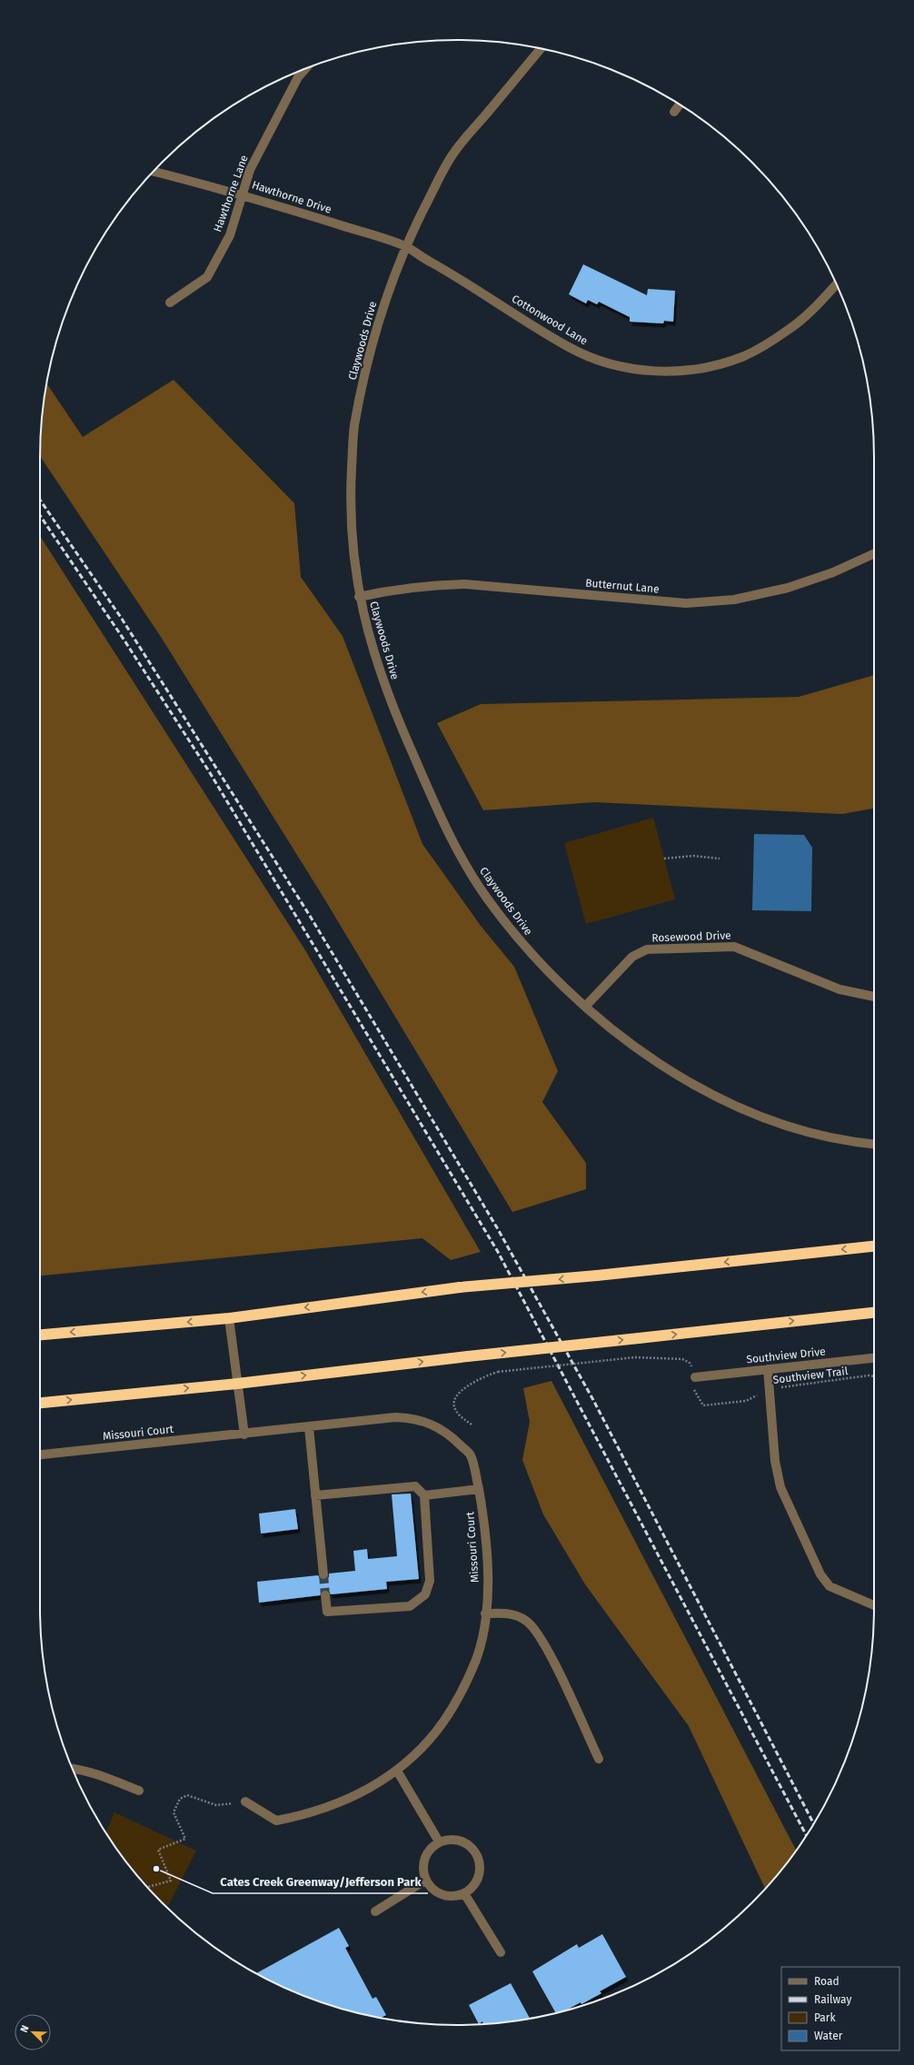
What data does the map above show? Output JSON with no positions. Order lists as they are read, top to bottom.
{
  "streets": {
    "street": [
      "Hawthorne Lane",
      "Hawthorne Drive",
      "Cottonwood Lane",
      "Claywoods Drive",
      "Butternut Lane",
      "Rosewood Drive",
      "Southview Drive",
      "Missouri Court"
    ],
    "path": ["Southview Trail"]
  },
  "crossings": [
    ["Hawthorne Lane", "Hawthorne Drive"],
    ["Hawthorne Drive", "Cottonwood Lane"],
    ["Hawthorne Drive", "Claywoods Drive"],
    ["Cottonwood Lane", "Claywoods Drive"],
    ["Claywoods Drive", "Butternut Lane"],
    ["Claywoods Drive", "Rosewood Drive"],
    ["Southview Drive", "Southview Trail"]
  ],
  "places": ["Cates Creek Greenway/Jefferson Park"],
  "legend": [
    "Road",
    "Railway",
    "Park",
    "Water"
  ],
  "north": "top left"
}
